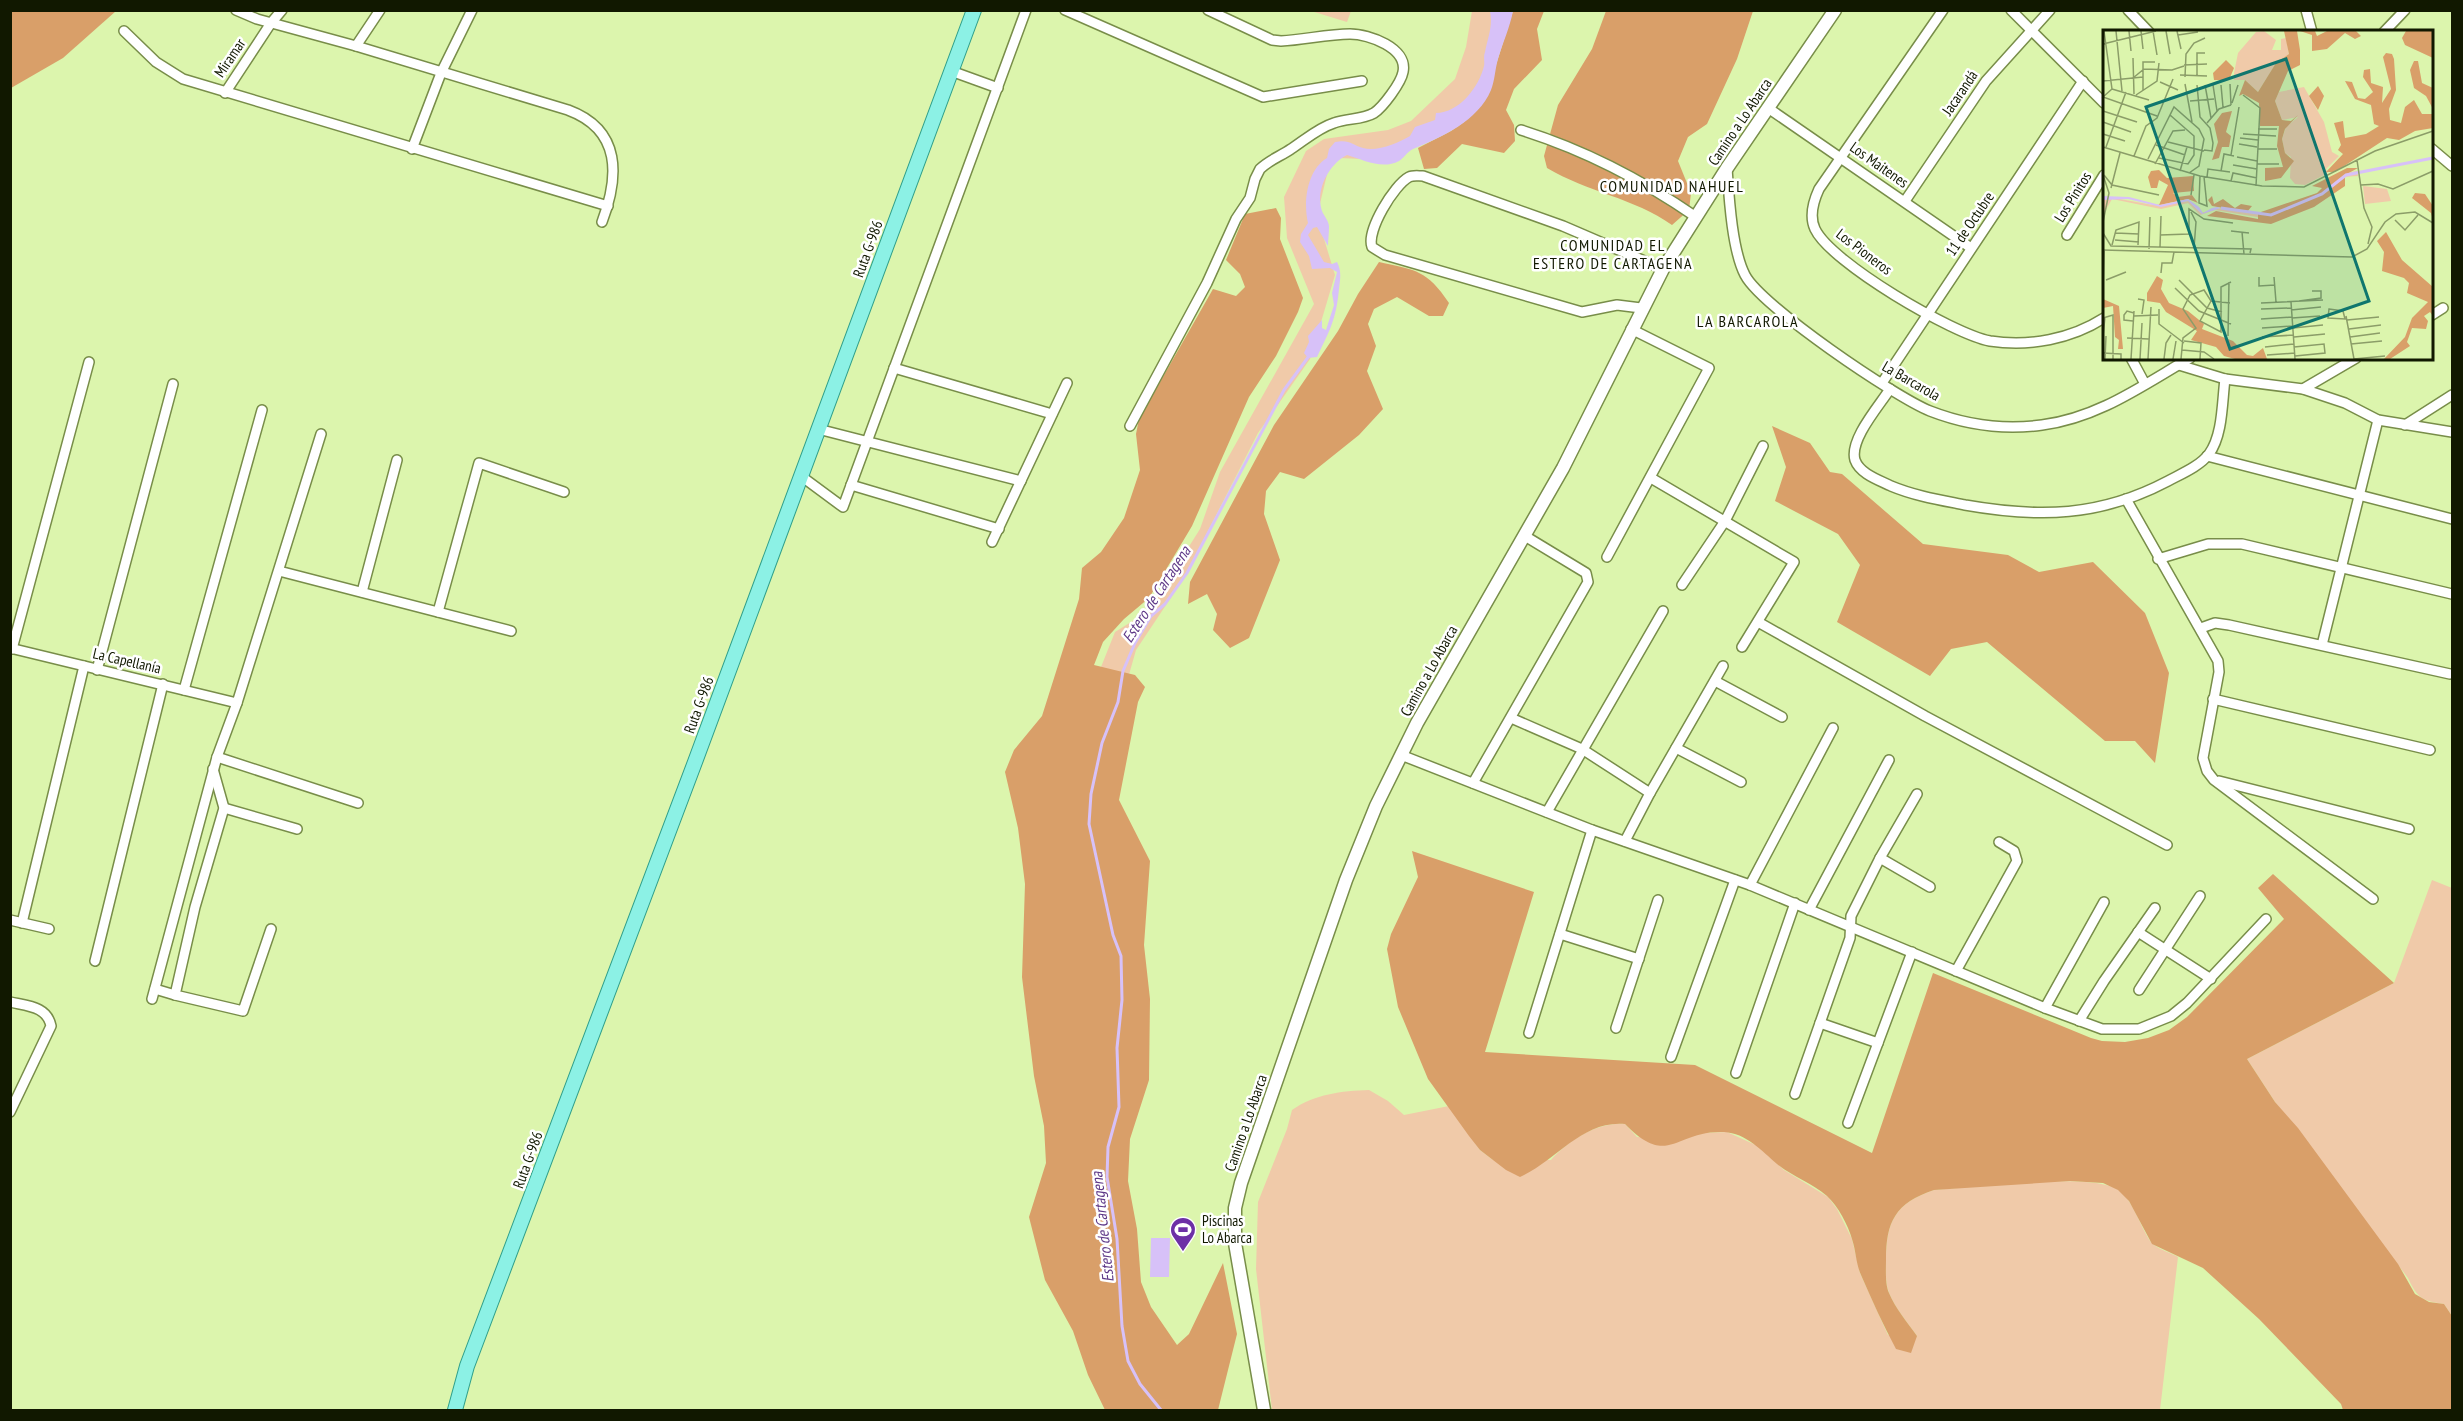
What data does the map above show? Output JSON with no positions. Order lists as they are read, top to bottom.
{
  "streets": {
    "main road": ["Camino a Lo Abarca", "Ruta G-986"],
    "street": [
      "Miramar",
      "Jacarandá",
      "Los Maitenes",
      "Los Pinitos",
      "11 de Octubre",
      "Los Pioneros",
      "La Barcarola",
      "La Capellanía"
    ]
  },
  "crossings": [
    ["Jacarandá", "Los Maitenes"],
    ["Camino a Lo Abarca", "Los Maitenes"],
    ["Camino a Lo Abarca", "La Barcarola"],
    ["Los Maitenes", "11 de Octubre"],
    ["Los Maitenes", "Los Pioneros"],
    ["11 de Octubre", "Los Pioneros"],
    ["11 de Octubre", "La Barcarola"]
  ],
  "districts": ["COMUNIDAD NAHUEL", "COMUNIDAD EL ESTERO DE CARTAGENA", "LA BARCAROLA"],
  "water": ["Estero de Cartagena"],
  "places": {
    "sports": ["Piscinas Lo Abarca"]
  }
}
